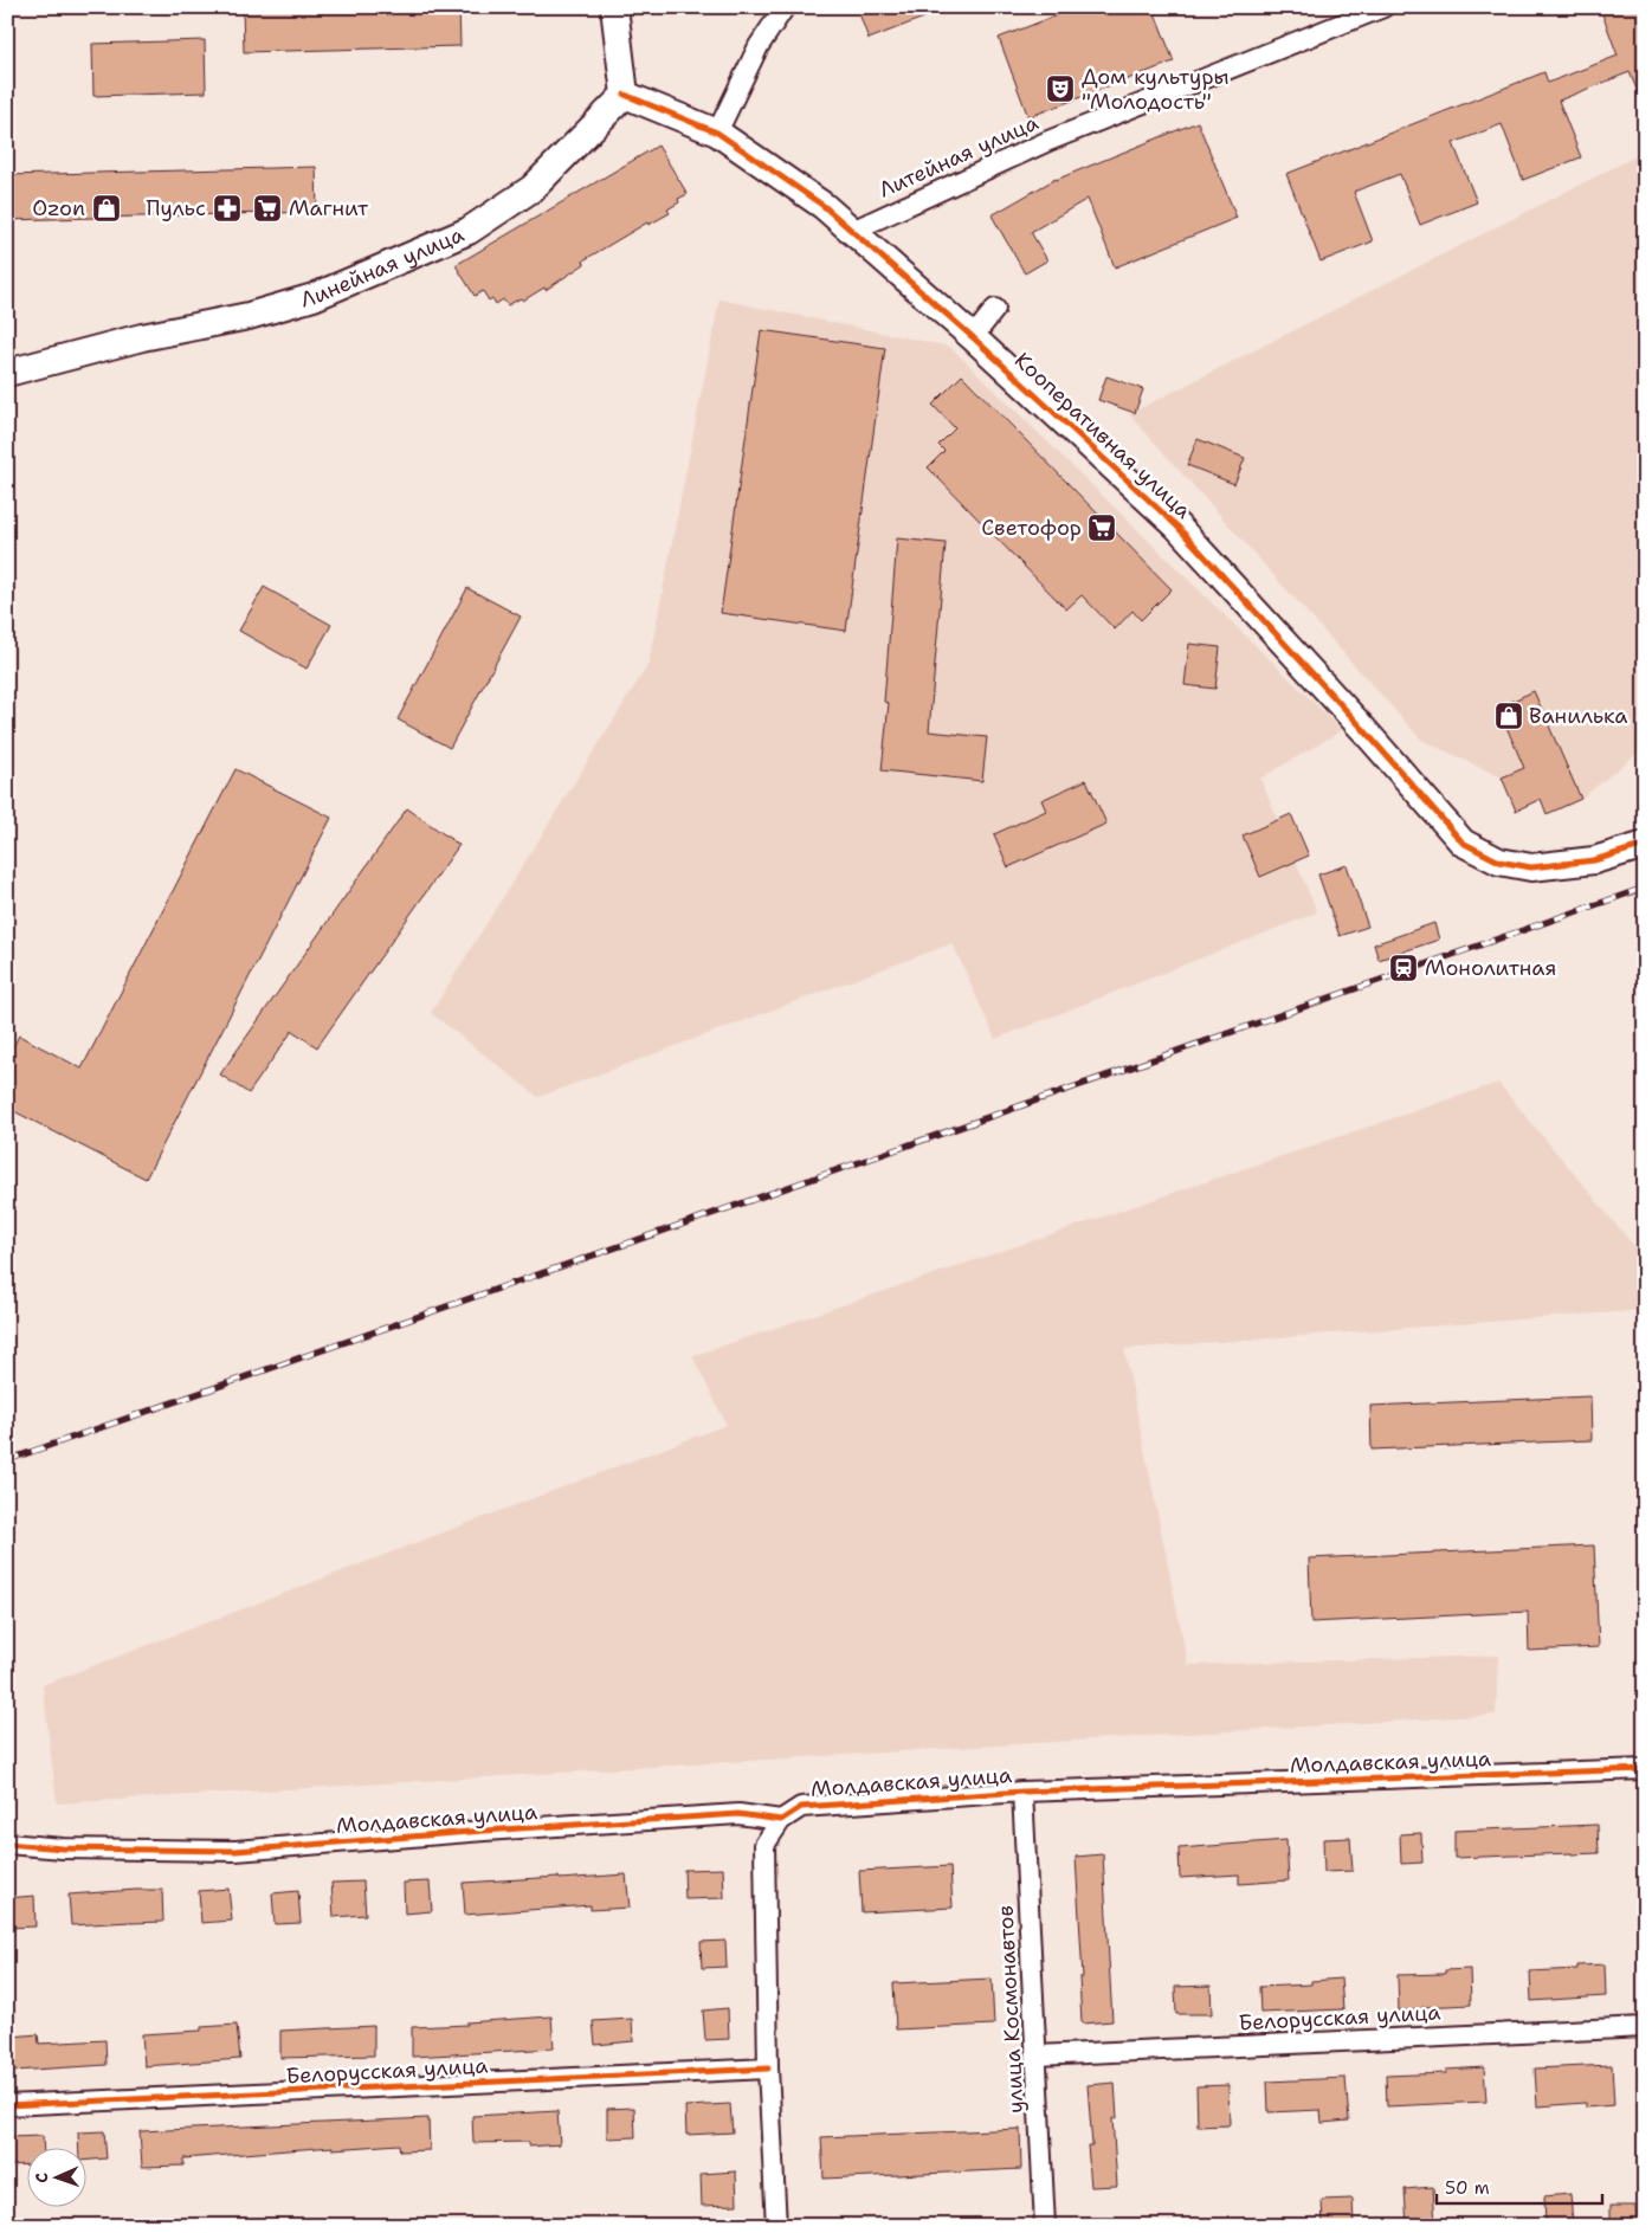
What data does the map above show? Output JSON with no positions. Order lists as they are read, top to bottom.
{
  "streets": {
    "street": [
      "Литейная улица",
      "Линейная улица",
      "Кооперативная улица",
      "Молдавская улица",
      "улица Космонавтов",
      "Белорусская улица"
    ]
  },
  "crossings": [
    ["Литейная улица", "Кооперативная улица"],
    ["Линейная улица", "Кооперативная улица"],
    ["Молдавская улица", "улица Космонавтов"],
    ["улица Космонавтов", "Белорусская улица"]
  ],
  "places": {
    "theatre": ["Дом культуры \"Молодость\""],
    "shop": ["Ozon", "Ванилька"],
    "pharmacy": ["Пульс"],
    "supermarket": ["Магнит", "Светофор"],
    "station": ["Монолитная"]
  },
  "scale_bar": "50 m",
  "north": "left"
}
